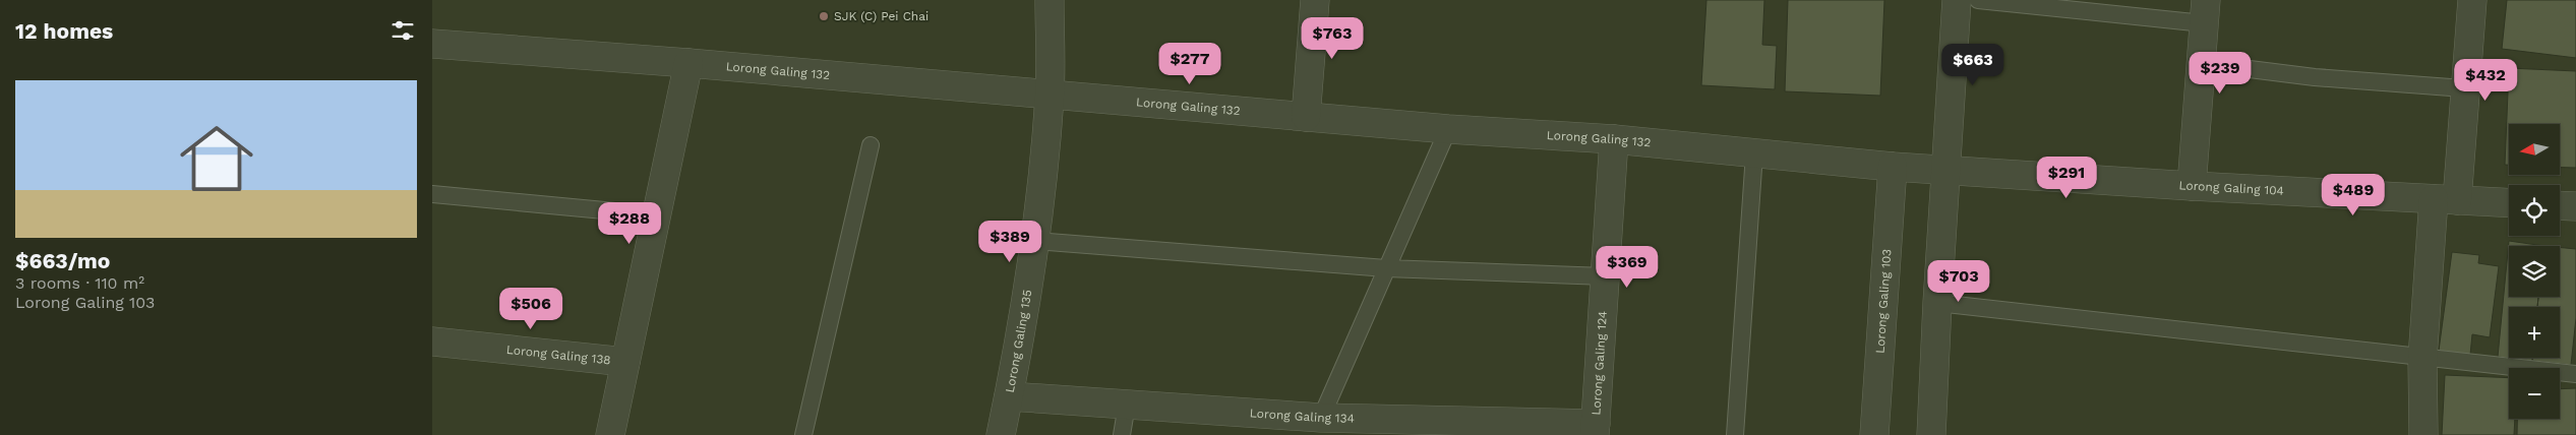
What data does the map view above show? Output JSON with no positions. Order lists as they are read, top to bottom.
{
  "streets": {
    "street": [
      "Lorong Galing 132",
      "Lorong Galing 104",
      "Lorong Galing 103",
      "Lorong Galing 135",
      "Lorong Galing 138",
      "Lorong Galing 124",
      "Lorong Galing 134"
    ]
  },
  "crossings": [
    ["Lorong Galing 132", "Lorong Galing 104"],
    ["Lorong Galing 132", "Lorong Galing 103"],
    ["Lorong Galing 132", "Lorong Galing 135"],
    ["Lorong Galing 132", "Lorong Galing 124"],
    ["Lorong Galing 135", "Lorong Galing 134"],
    ["Lorong Galing 124", "Lorong Galing 134"]
  ],
  "places": ["SJK (C) Pei Chai"],
  "north": "left",
  "page": {
    "heading": "12 homes",
    "price": [
      "$763",
      "$277",
      "$663",
      "$239",
      "$432",
      "$291",
      "$489",
      "$288",
      "$389",
      "$369",
      "$703",
      "$506"
    ],
    "list": [
      {
        "name": "$663/mo",
        "note": "3 rooms · 110 m² · Lorong Galing 103"
      }
    ],
    "map_buttons": ["+", "−"]
  }
}
